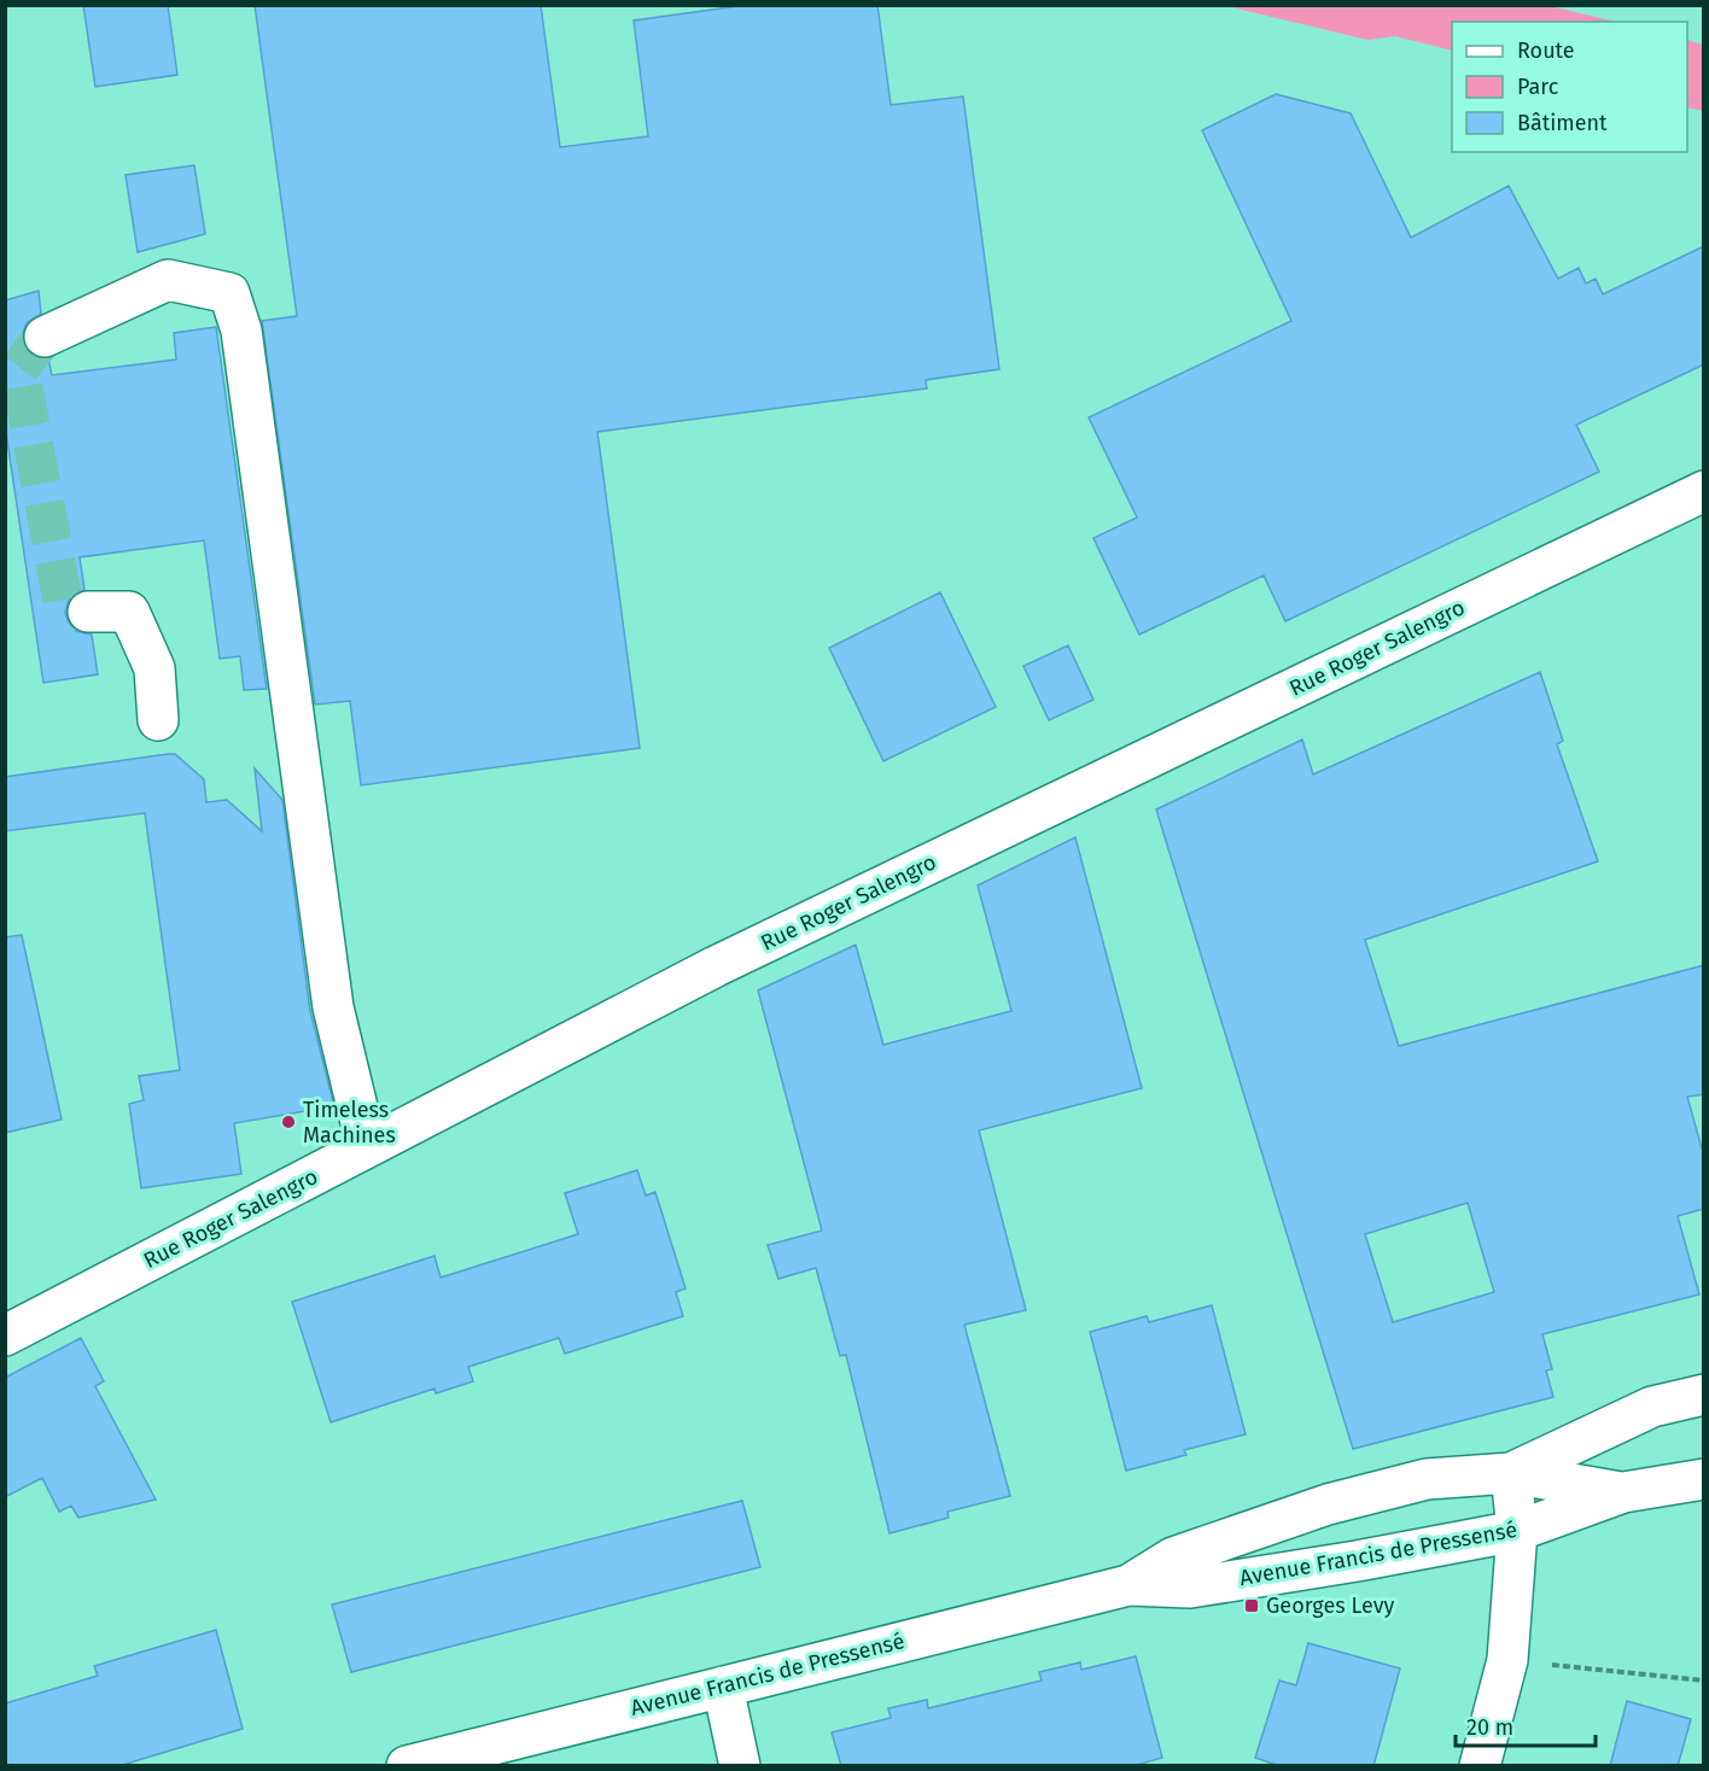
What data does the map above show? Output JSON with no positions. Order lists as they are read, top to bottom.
{
  "streets": {
    "street": ["Rue Roger Salengro", "Avenue Francis de Pressensé"]
  },
  "places": {
    "other": ["Timeless Machines"],
    "transit": ["Georges Levy"]
  },
  "legend": ["Route", "Parc", "Bâtiment"],
  "scale_bar": "20 m"
}
